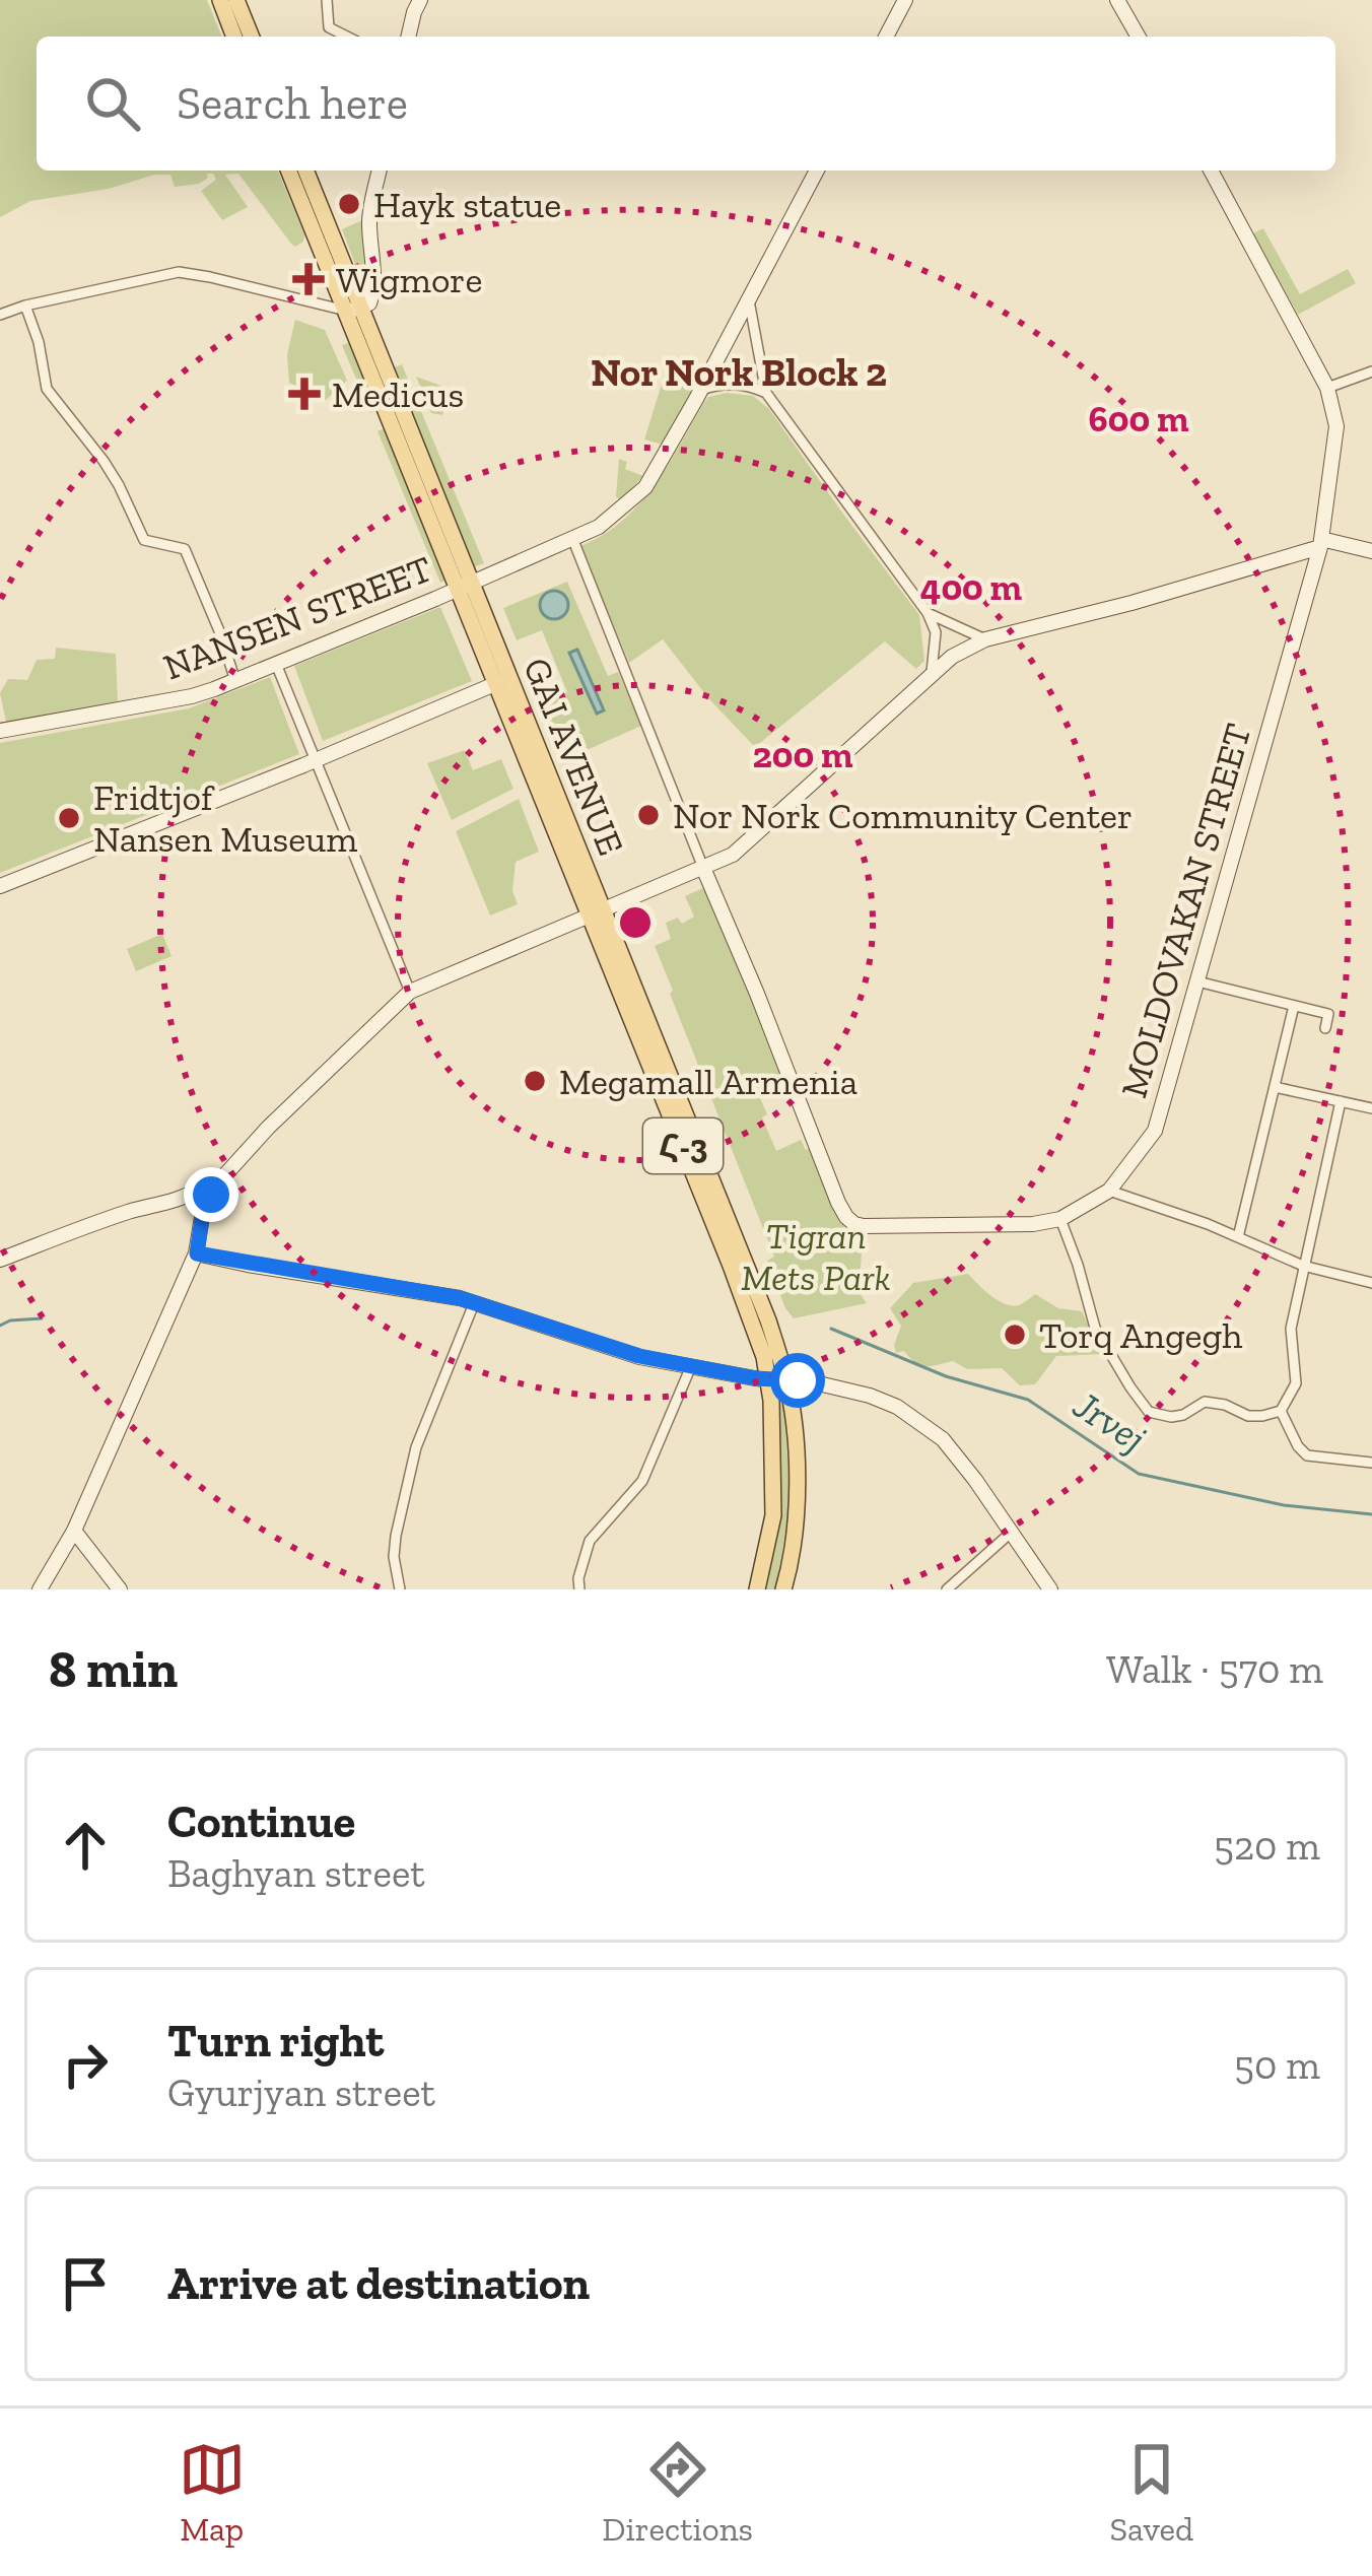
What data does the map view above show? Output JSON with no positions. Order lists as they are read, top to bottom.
{
  "streets": {
    "main road": ["GAI AVENUE", "Հ-3"],
    "street": ["NANSEN STREET", "MOLDOVAKAN STREET"]
  },
  "crossings": [
    ["NANSEN STREET", "GAI AVENUE"]
  ],
  "districts": ["Nor Nork Block 2"],
  "water": ["Jrvej"],
  "parks": ["Tigran Mets Park"],
  "places": {
    "other": [
      "Hayk statue",
      "Nor Nork Community Center",
      "Fridtjof Nansen Museum",
      "Megamall Armenia",
      "Torq Angegh"
    ],
    "health": ["Wigmore", "Medicus"]
  },
  "page": {
    "search": "Search here",
    "heading": ["8 min", "Walk · 570 m"],
    "list": [
      ["Continue", "Baghyan street", "520 m"],
      ["Turn right", "Gyurjyan street", "50 m"],
      "Arrive at destination"
    ],
    "nav": ["Map", "Directions", "Saved"]
  },
  "rings": ["600 m", "400 m", "200 m"]
}
